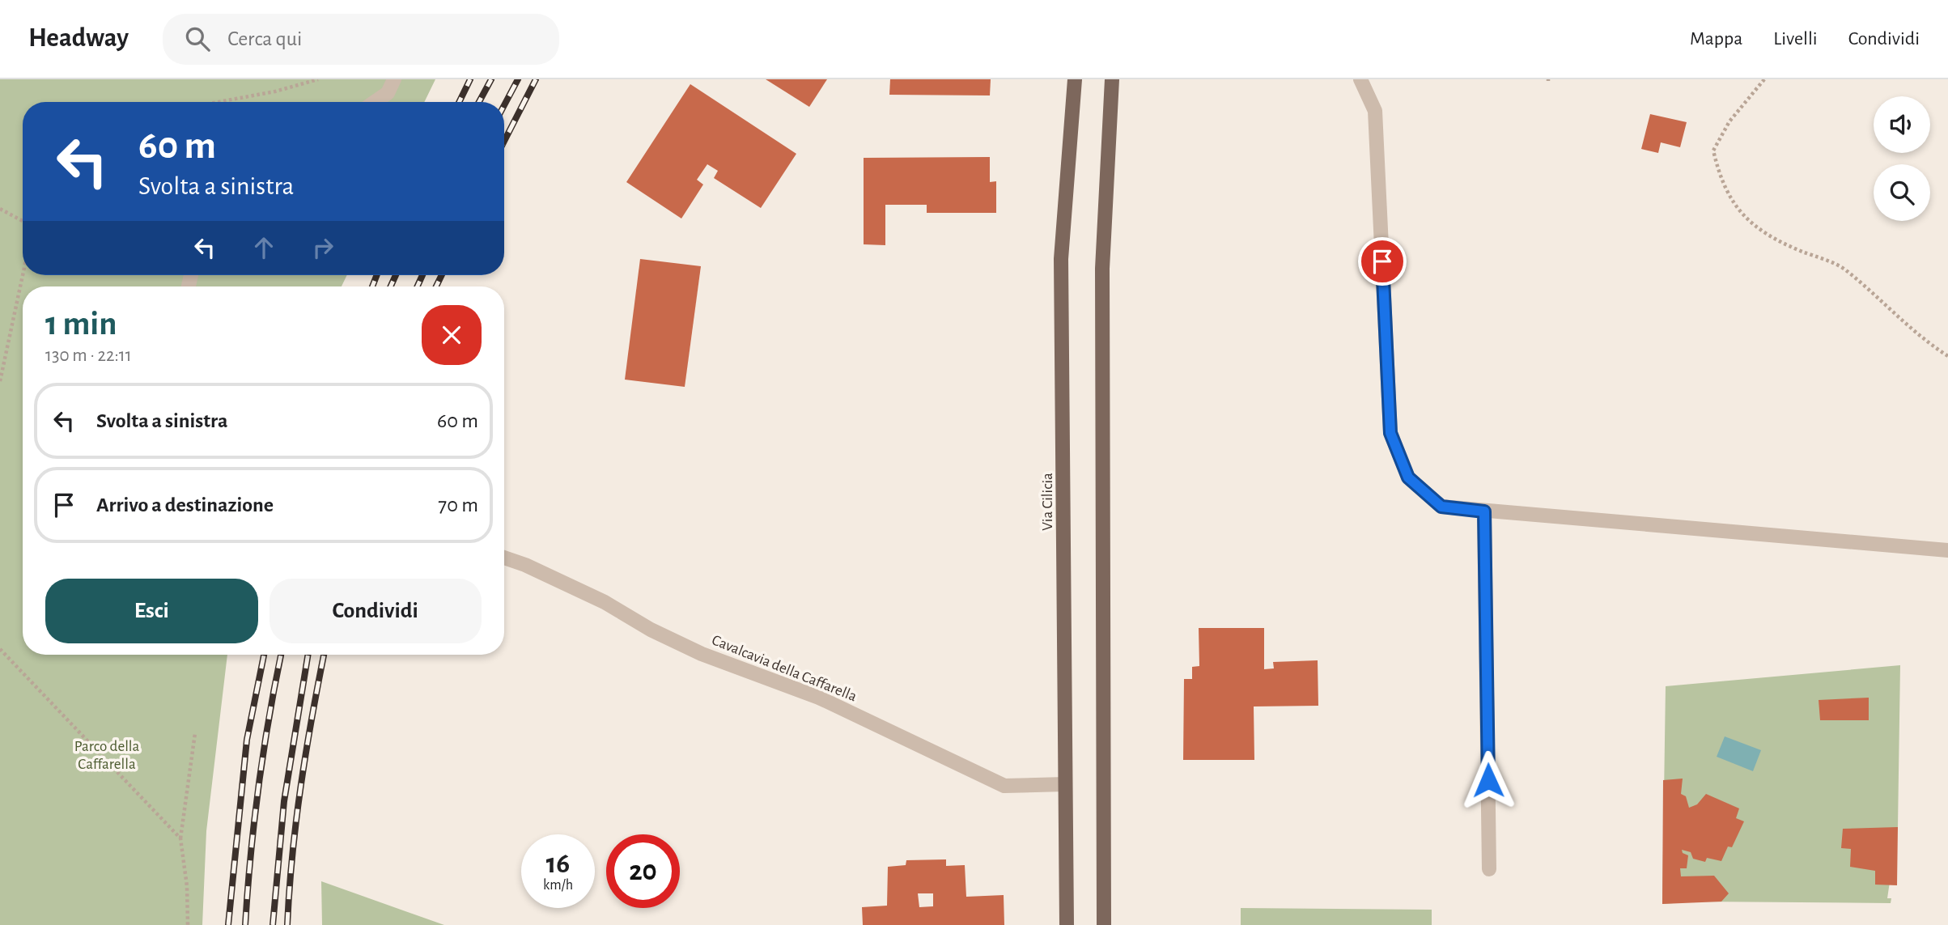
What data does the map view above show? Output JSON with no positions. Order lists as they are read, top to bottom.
{
  "streets": {
    "main road": ["Via Cilicia"],
    "street": ["Cavalcavia della Caffarella"]
  },
  "crossings": [
    ["Via Cilicia", "Cavalcavia della Caffarella"]
  ],
  "parks": ["Parco della Caffarella"],
  "page": {
    "header": "Headway",
    "search": "Cerca qui",
    "nav": ["Mappa", "Livelli", "Condividi"],
    "turn": ["60 m", "Svolta a sinistra"],
    "heading": ["1 min", "130 m · 22:11"],
    "list": [
      {
        "name": "Svolta a sinistra",
        "value": "60 m"
      },
      {
        "name": "Arrivo a destinazione",
        "value": "70 m"
      }
    ],
    "buttons": ["Esci", "Condividi"],
    "speed": "16 km/h",
    "limit": "20"
  }
}
